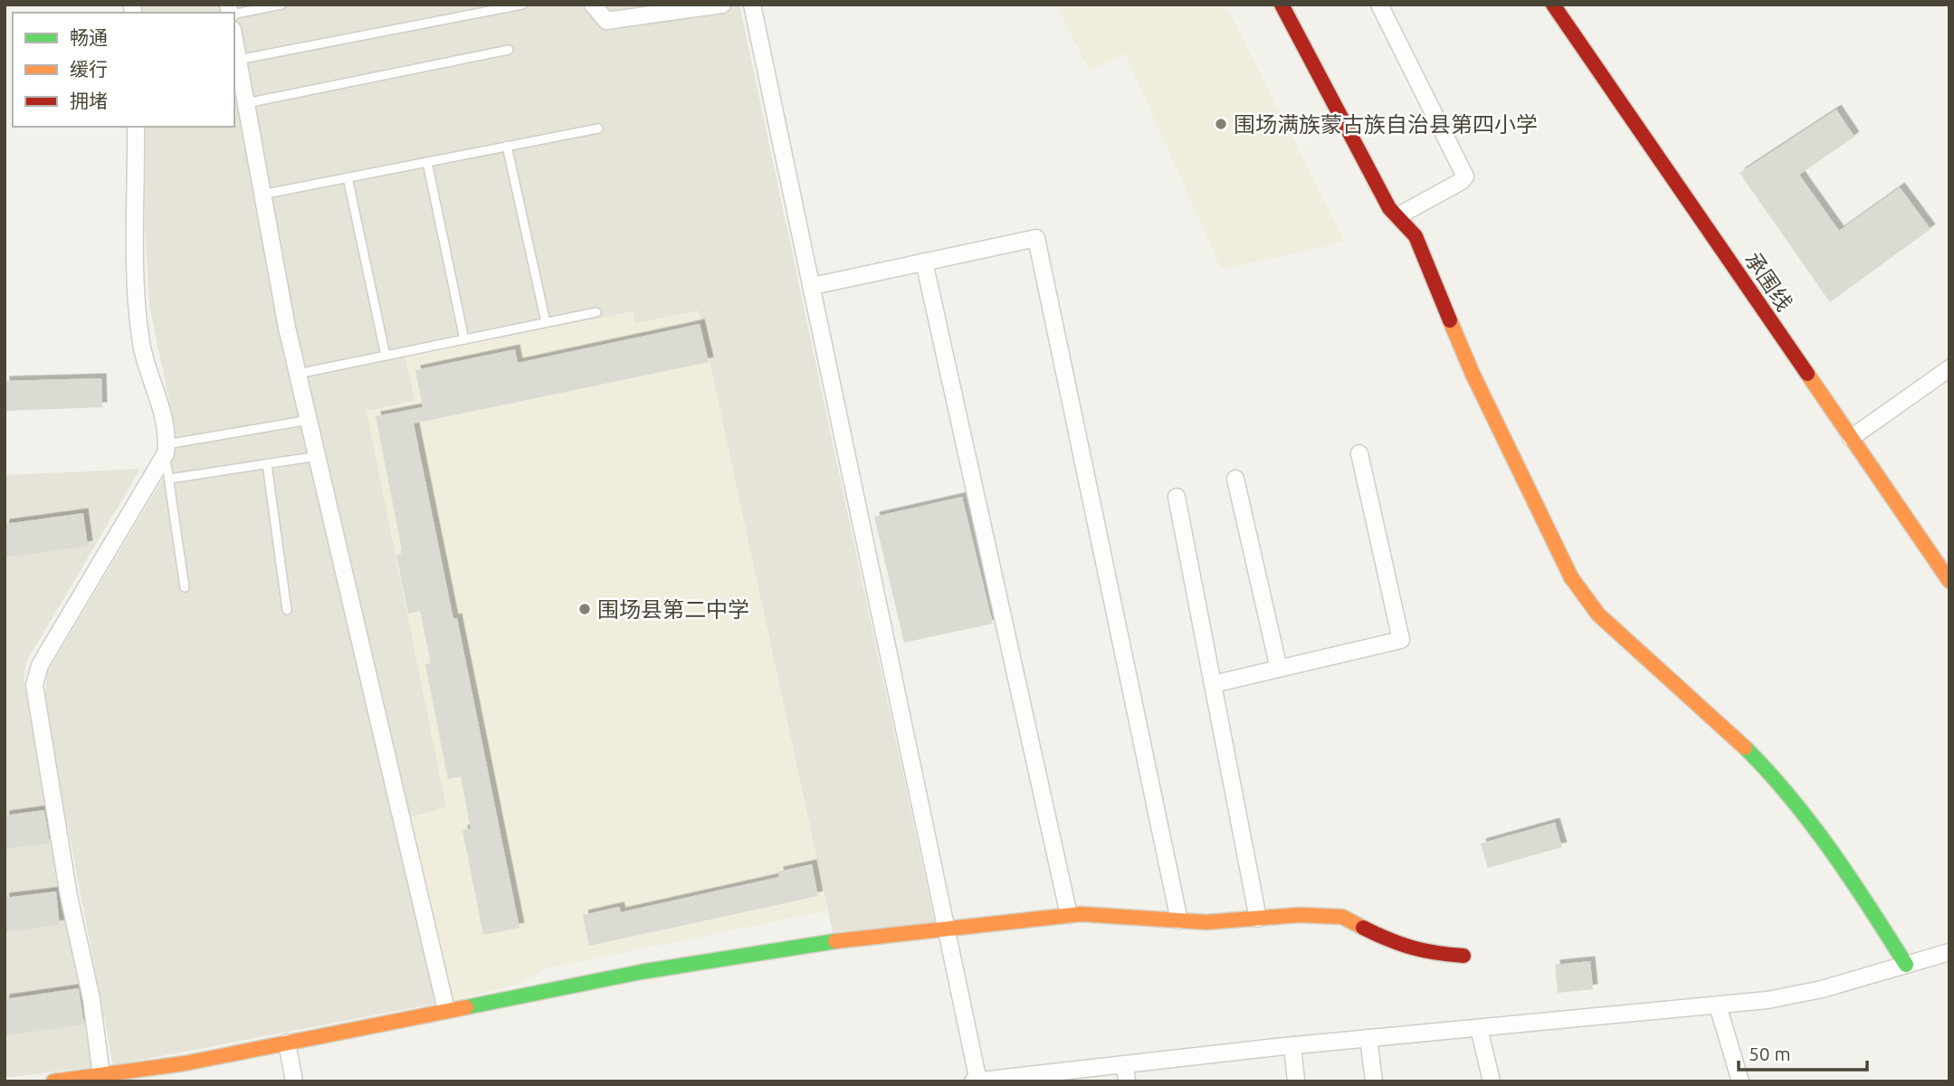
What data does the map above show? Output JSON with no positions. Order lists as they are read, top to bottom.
{
  "streets": {
    "main road": ["承围线"]
  },
  "places": ["围场满族蒙古族自治县第四小学", "围场县第二中学"],
  "legend": ["畅通", "缓行", "拥堵"],
  "scale_bar": "50 m"
}
